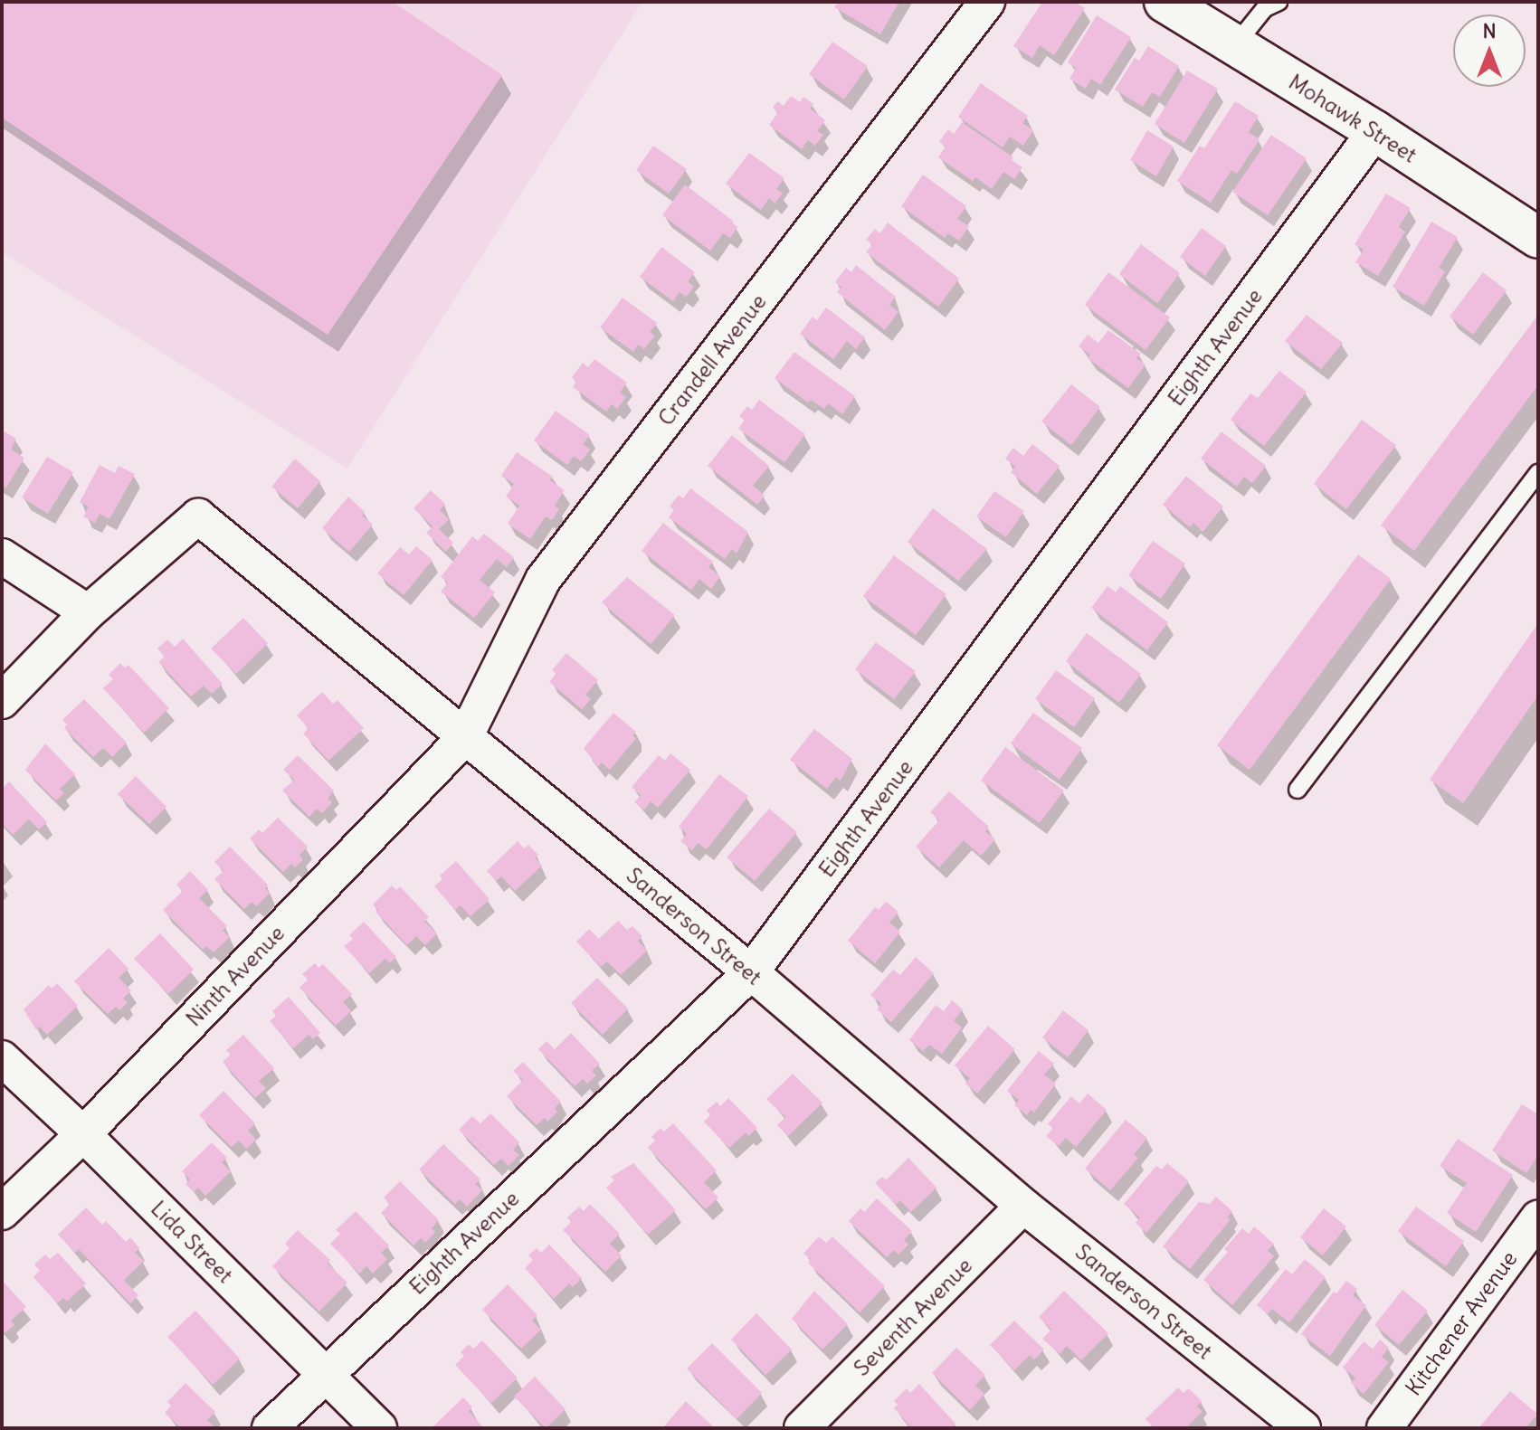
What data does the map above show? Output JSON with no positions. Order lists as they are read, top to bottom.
{
  "streets": {
    "street": [
      "Mohawk Street",
      "Eighth Avenue",
      "Crandell Avenue",
      "Sanderson Street",
      "Ninth Avenue",
      "Lida Street",
      "Seventh Avenue",
      "Kitchener Avenue"
    ]
  },
  "crossings": [
    ["Mohawk Street", "Eighth Avenue"],
    ["Eighth Avenue", "Sanderson Street"],
    ["Eighth Avenue", "Lida Street"],
    ["Crandell Avenue", "Sanderson Street"],
    ["Crandell Avenue", "Ninth Avenue"],
    ["Sanderson Street", "Ninth Avenue"],
    ["Sanderson Street", "Seventh Avenue"],
    ["Ninth Avenue", "Lida Street"]
  ],
  "north": "top"
}
